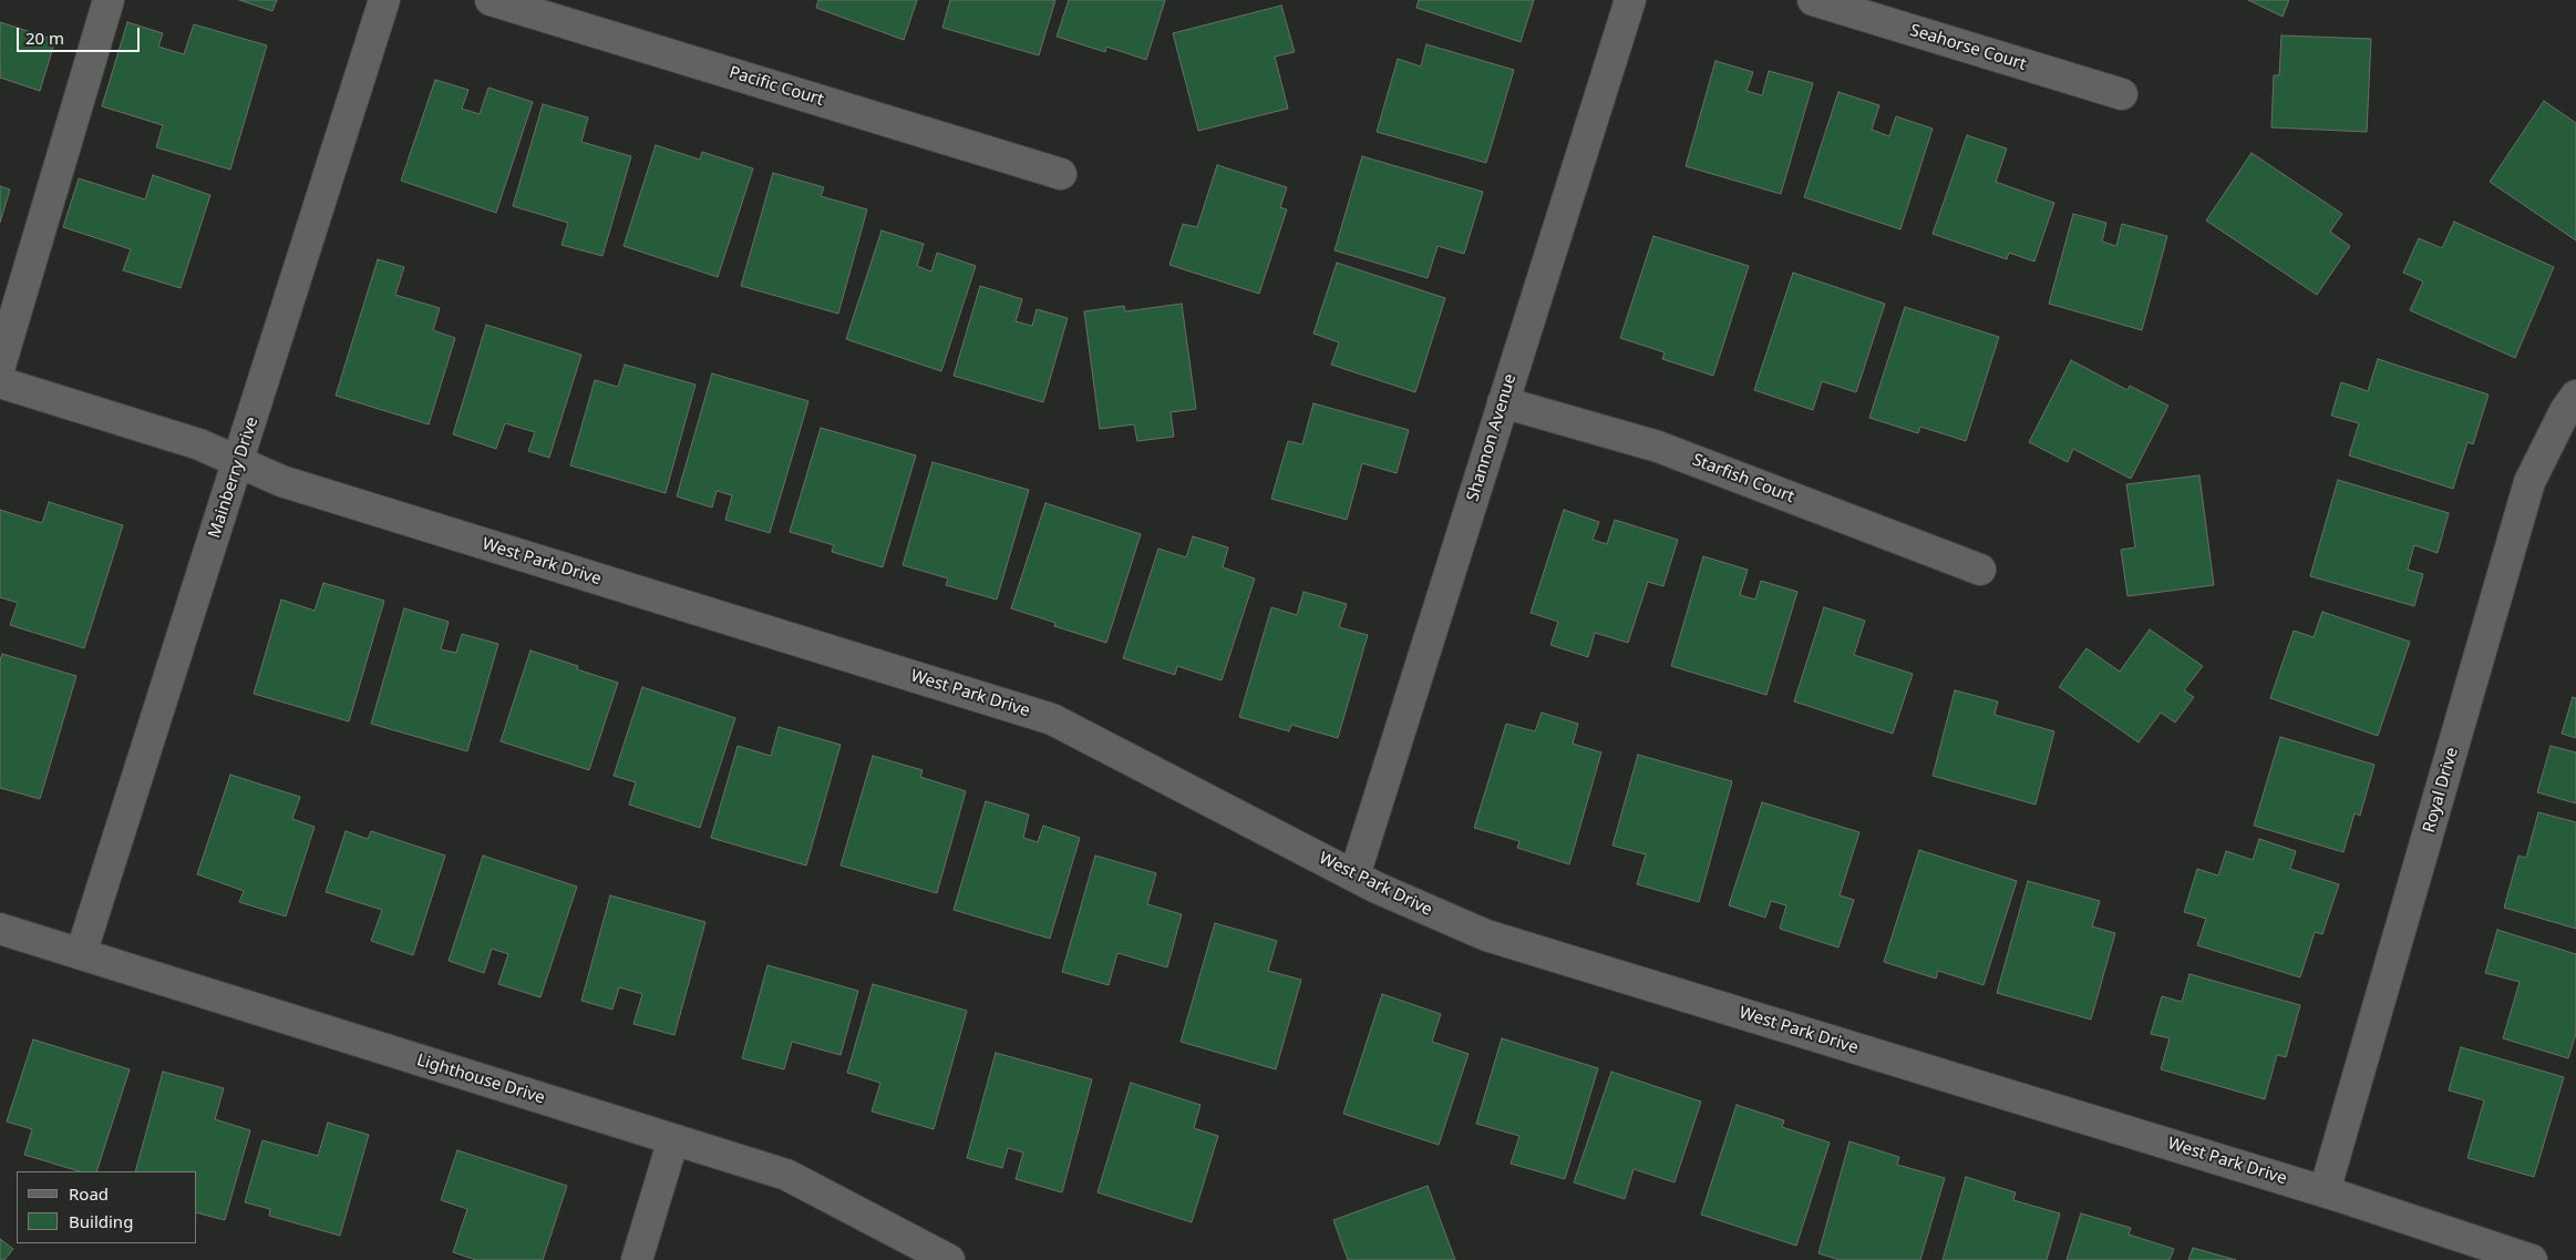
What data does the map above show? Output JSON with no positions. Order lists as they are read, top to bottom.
{
  "streets": {
    "street": [
      "Seahorse Court",
      "Pacific Court",
      "Shannon Avenue",
      "Mainberry Drive",
      "Starfish Court",
      "West Park Drive",
      "Royal Drive",
      "Lighthouse Drive"
    ]
  },
  "crossings": [
    ["Shannon Avenue", "Starfish Court"],
    ["Shannon Avenue", "West Park Drive"],
    ["Mainberry Drive", "West Park Drive"],
    ["Mainberry Drive", "Lighthouse Drive"],
    ["West Park Drive", "Royal Drive"]
  ],
  "legend": ["Road", "Building"],
  "scale_bar": "20 m"
}
